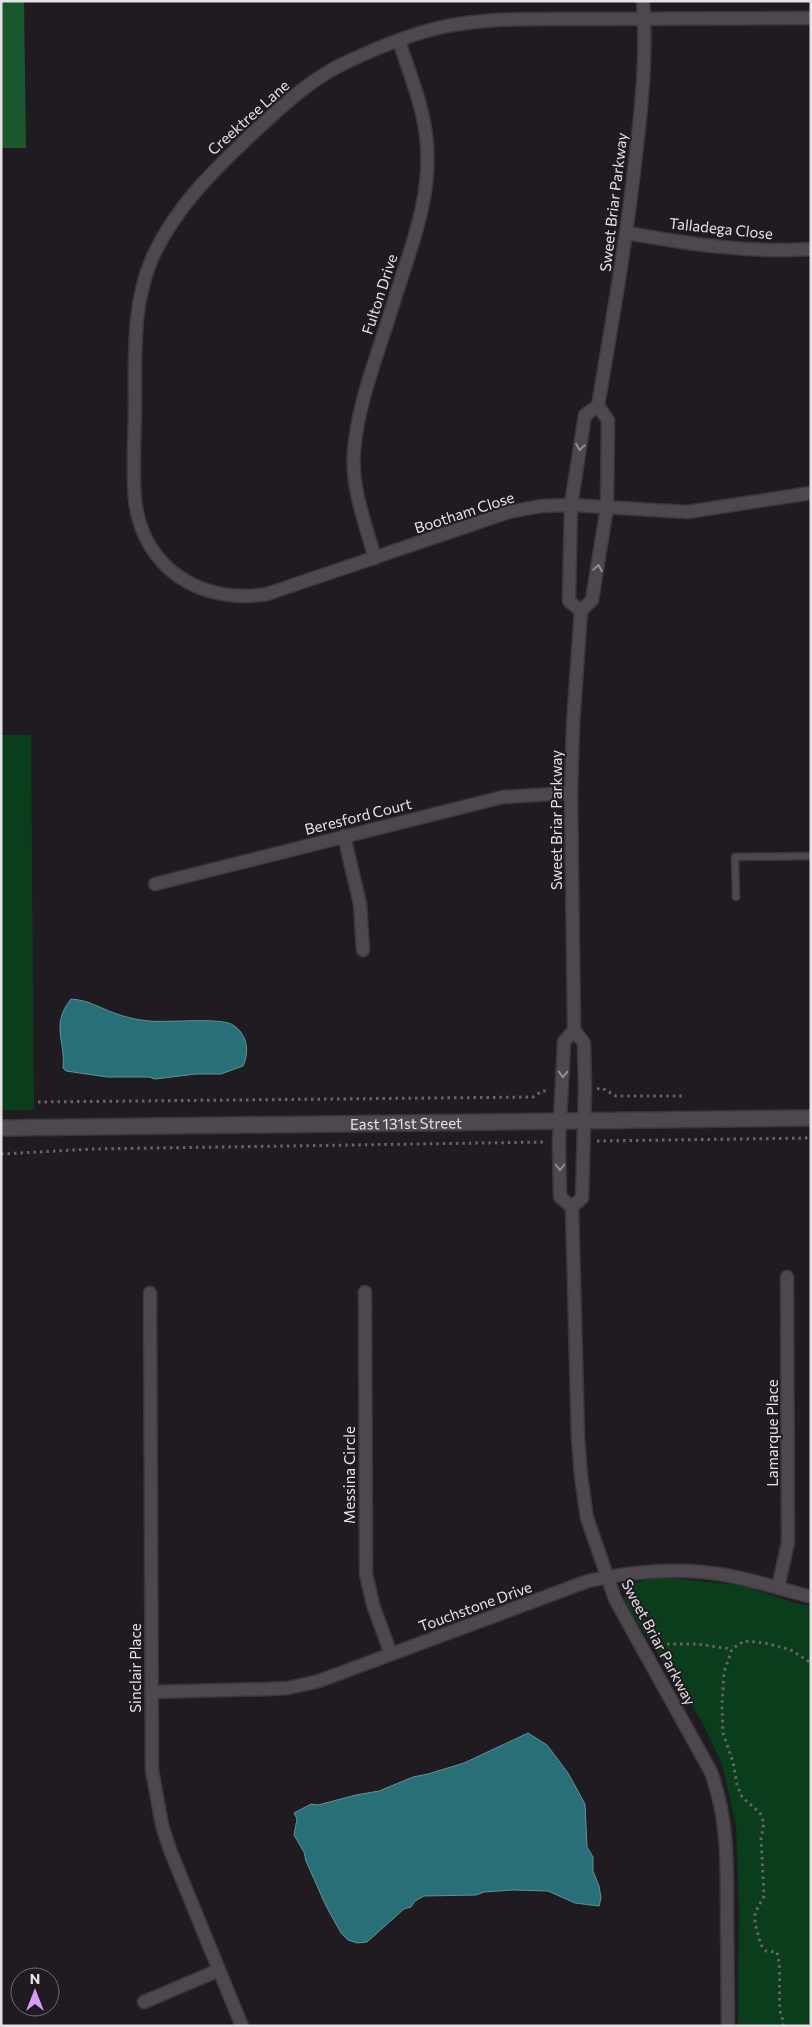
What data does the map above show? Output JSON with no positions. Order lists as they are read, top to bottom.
{
  "streets": {
    "street": [
      "Creektree Lane",
      "Sweet Briar Parkway",
      "Talladega Close",
      "Fulton Drive",
      "Bootham Close",
      "Beresford Court",
      "East 131st Street",
      "Lamarque Place",
      "Messina Circle",
      "Touchstone Drive",
      "Sinclair Place"
    ]
  },
  "crossings": [
    ["Creektree Lane", "Sweet Briar Parkway"],
    ["Creektree Lane", "Fulton Drive"],
    ["Creektree Lane", "Bootham Close"],
    ["Sweet Briar Parkway", "Talladega Close"],
    ["Sweet Briar Parkway", "Bootham Close"],
    ["Sweet Briar Parkway", "Beresford Court"],
    ["Sweet Briar Parkway", "East 131st Street"],
    ["Sweet Briar Parkway", "Touchstone Drive"],
    ["Fulton Drive", "Bootham Close"],
    ["Lamarque Place", "Touchstone Drive"],
    ["Messina Circle", "Touchstone Drive"],
    ["Touchstone Drive", "Sinclair Place"]
  ],
  "north": "top"
}
